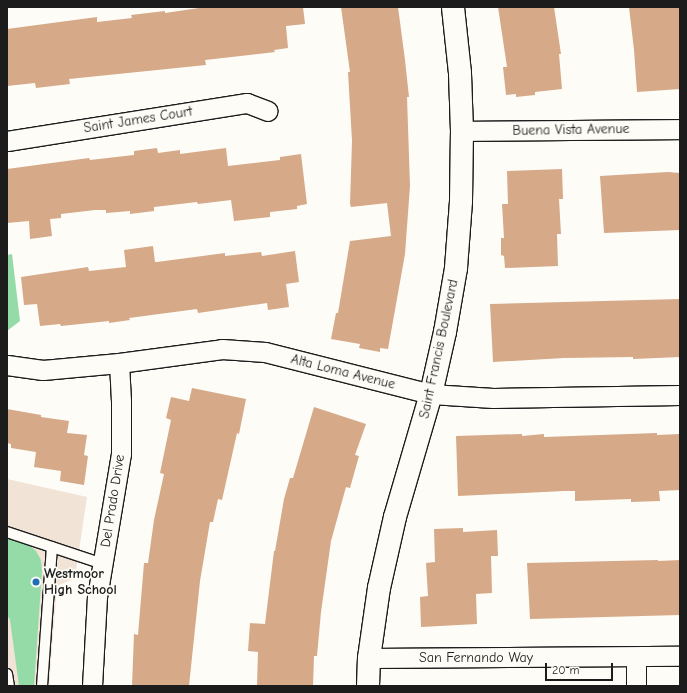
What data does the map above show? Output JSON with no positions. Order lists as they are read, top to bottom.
{
  "streets": {
    "street": [
      "Saint James Court",
      "Buena Vista Avenue",
      "Saint Francis Boulevard",
      "Alta Loma Avenue",
      "Del Prado Drive",
      "San Fernando Way"
    ]
  },
  "crossings": [
    ["Buena Vista Avenue", "Saint Francis Boulevard"],
    ["Saint Francis Boulevard", "Alta Loma Avenue"],
    ["Saint Francis Boulevard", "San Fernando Way"],
    ["Alta Loma Avenue", "Del Prado Drive"]
  ],
  "places": ["Westmoor High School"],
  "scale_bar": "20 m"
}
